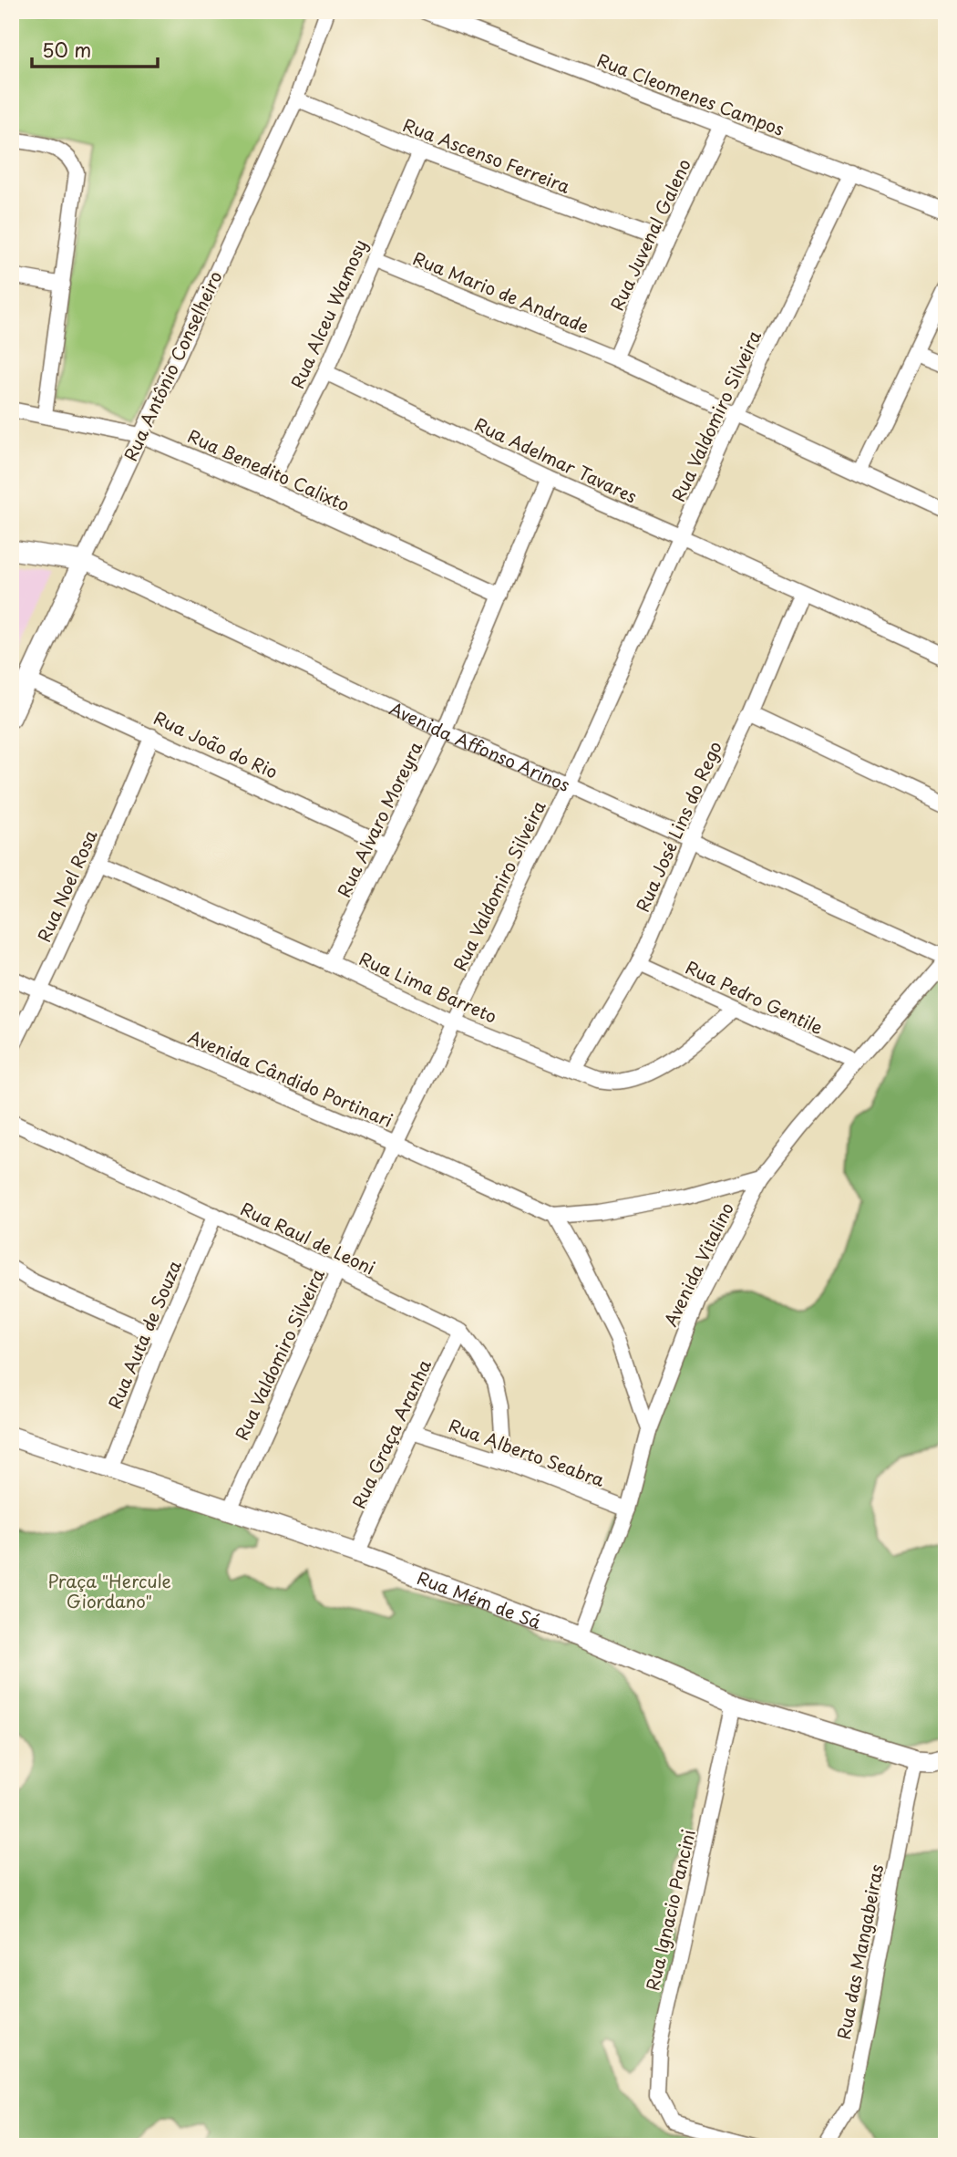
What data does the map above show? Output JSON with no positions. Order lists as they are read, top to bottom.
{
  "streets": {
    "street": [
      "Rua Cleomenes Campos",
      "Rua Ascenso Ferreira",
      "Rua Juvenal Galeno",
      "Rua Mario de Andrade",
      "Rua Alceu Wamosy",
      "Rua Antônio Conselheiro",
      "Rua Valdomiro Silveira",
      "Rua Adelmar Tavares",
      "Rua Benedito Calixto",
      "Rua João do Rio",
      "Avenida Affonso Arinos",
      "Rua Alvaro Moreyra",
      "Rua José Lins do Rego",
      "Rua Noel Rosa",
      "Rua Lima Barreto",
      "Rua Pedro Gentile",
      "Avenida Cândido Portinari",
      "Rua Raul de Leoni",
      "Avenida Vitalino",
      "Rua Auta de Souza",
      "Rua Graça Aranha",
      "Rua Alberto Seabra",
      "Rua Mém de Sá",
      "Rua Ignacio Pancini",
      "Rua das Mangabeiras"
    ]
  },
  "crossings": [
    ["Rua Cleomenes Campos", "Rua Juvenal Galeno"],
    ["Rua Cleomenes Campos", "Rua Valdomiro Silveira"],
    ["Rua Ascenso Ferreira", "Rua Juvenal Galeno"],
    ["Rua Ascenso Ferreira", "Rua Alceu Wamosy"],
    ["Rua Ascenso Ferreira", "Rua Antônio Conselheiro"],
    ["Rua Juvenal Galeno", "Rua Mario de Andrade"],
    ["Rua Mario de Andrade", "Rua Alceu Wamosy"],
    ["Rua Mario de Andrade", "Rua Valdomiro Silveira"],
    ["Rua Alceu Wamosy", "Rua Adelmar Tavares"],
    ["Rua Alceu Wamosy", "Rua Benedito Calixto"],
    ["Rua Antônio Conselheiro", "Rua Benedito Calixto"],
    ["Rua Antônio Conselheiro", "Rua João do Rio"],
    ["Rua Antônio Conselheiro", "Avenida Affonso Arinos"],
    ["Rua Valdomiro Silveira", "Rua Adelmar Tavares"],
    ["Rua Valdomiro Silveira", "Avenida Affonso Arinos"],
    ["Rua Valdomiro Silveira", "Rua Lima Barreto"],
    ["Rua Valdomiro Silveira", "Avenida Cândido Portinari"],
    ["Rua Valdomiro Silveira", "Rua Raul de Leoni"],
    ["Rua Valdomiro Silveira", "Rua Mém de Sá"],
    ["Rua Adelmar Tavares", "Rua Alvaro Moreyra"],
    ["Rua Adelmar Tavares", "Rua José Lins do Rego"],
    ["Rua Benedito Calixto", "Rua Alvaro Moreyra"],
    ["Rua João do Rio", "Rua Alvaro Moreyra"],
    ["Rua João do Rio", "Rua Noel Rosa"],
    ["Avenida Affonso Arinos", "Rua Alvaro Moreyra"],
    ["Avenida Affonso Arinos", "Rua José Lins do Rego"],
    ["Avenida Affonso Arinos", "Avenida Vitalino"],
    ["Rua Alvaro Moreyra", "Rua Lima Barreto"],
    ["Rua José Lins do Rego", "Rua Lima Barreto"],
    ["Rua José Lins do Rego", "Rua Pedro Gentile"],
    ["Rua Noel Rosa", "Rua Lima Barreto"],
    ["Rua Noel Rosa", "Avenida Cândido Portinari"],
    ["Rua Lima Barreto", "Rua Pedro Gentile"],
    ["Rua Pedro Gentile", "Avenida Vitalino"],
    ["Avenida Cândido Portinari", "Avenida Vitalino"],
    ["Rua Raul de Leoni", "Rua Auta de Souza"],
    ["Rua Raul de Leoni", "Rua Graça Aranha"],
    ["Rua Raul de Leoni", "Rua Alberto Seabra"],
    ["Avenida Vitalino", "Rua Alberto Seabra"],
    ["Avenida Vitalino", "Rua Mém de Sá"],
    ["Rua Auta de Souza", "Rua Mém de Sá"],
    ["Rua Graça Aranha", "Rua Alberto Seabra"],
    ["Rua Graça Aranha", "Rua Mém de Sá"],
    ["Rua Mém de Sá", "Rua Ignacio Pancini"],
    ["Rua Mém de Sá", "Rua das Mangabeiras"]
  ],
  "parks": ["Praça \"Hercule Giordano\""],
  "scale_bar": "50 m"
}
